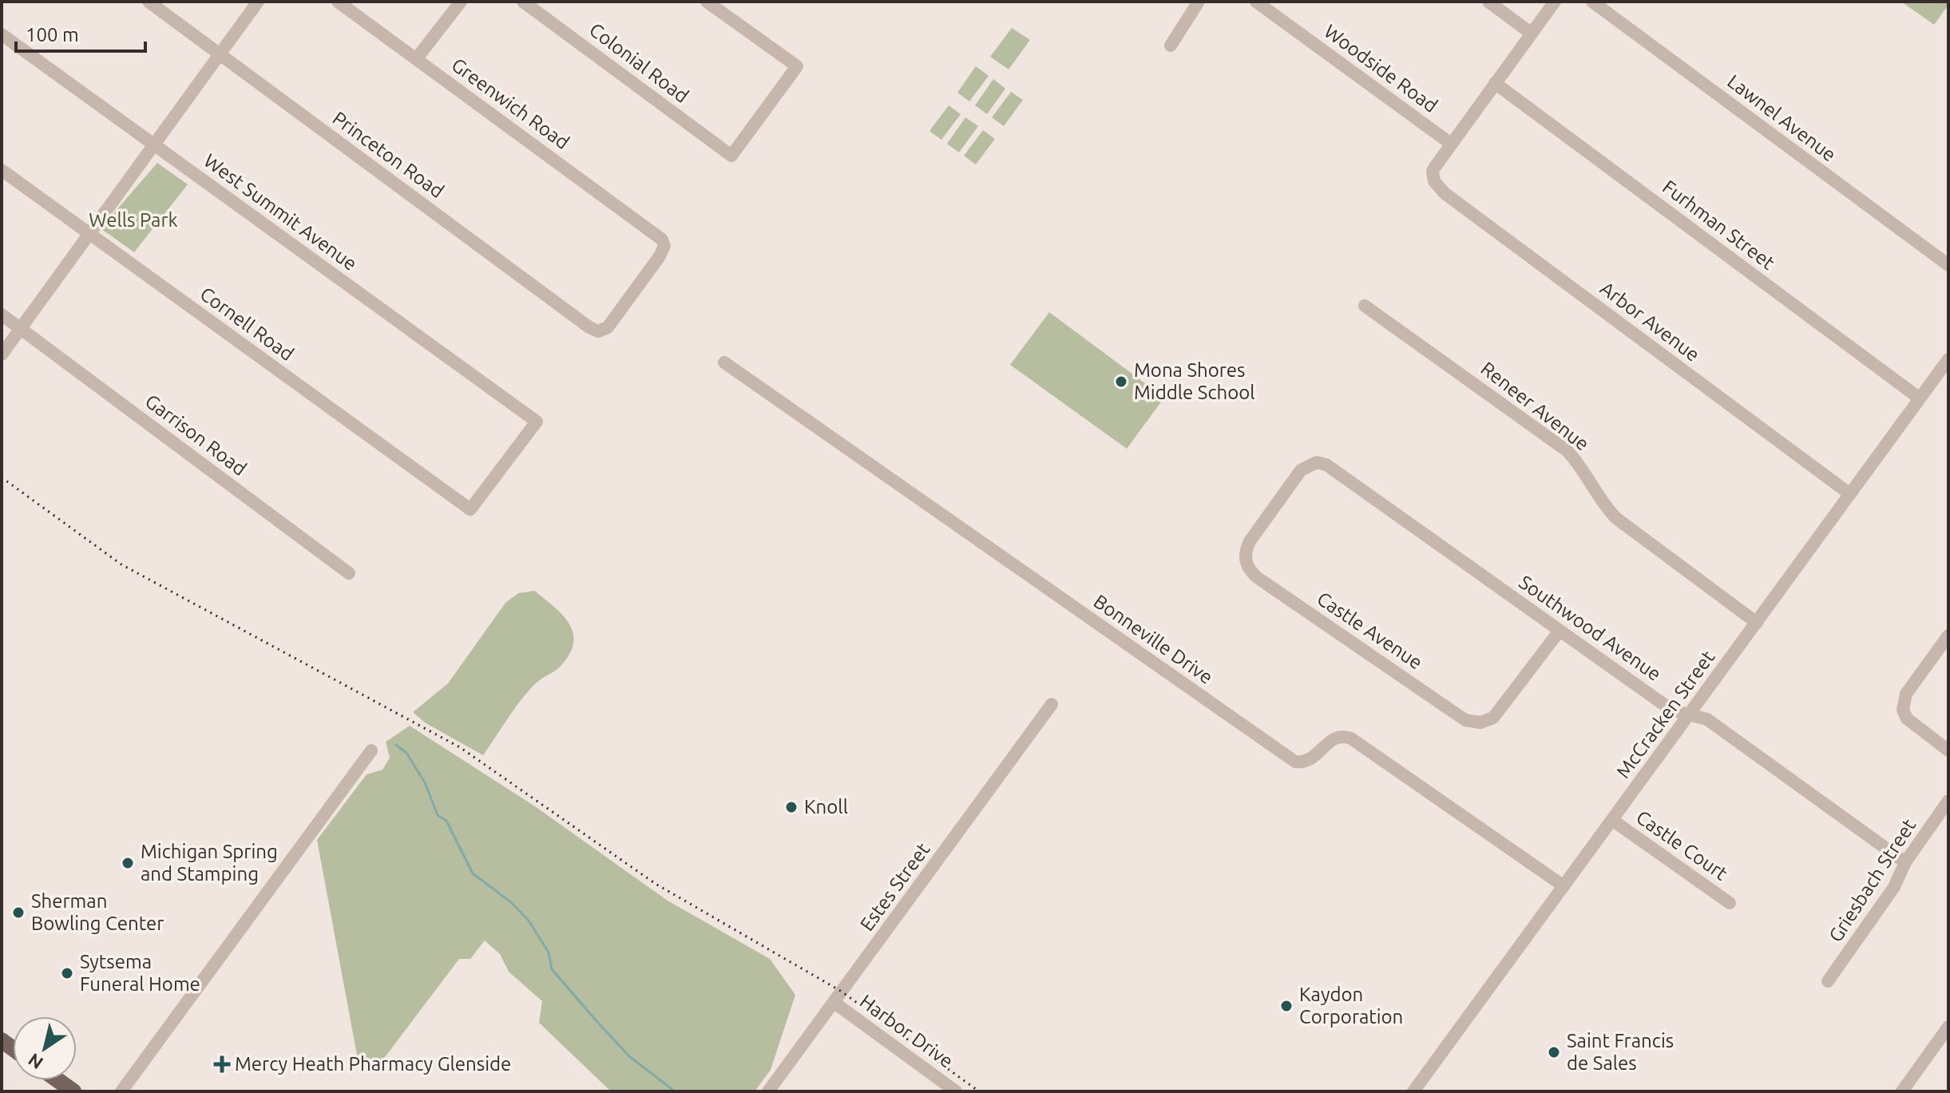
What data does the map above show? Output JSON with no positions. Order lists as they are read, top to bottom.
{
  "streets": {
    "street": [
      "Colonial Road",
      "Woodside Road",
      "Greenwich Road",
      "Lawnel Avenue",
      "Princeton Road",
      "West Summit Avenue",
      "Furhman Street",
      "Arbor Avenue",
      "Cornell Road",
      "Reneer Avenue",
      "Garrison Road",
      "Southwood Avenue",
      "Castle Avenue",
      "Bonneville Drive",
      "McCracken Street",
      "Castle Court",
      "Griesbach Street",
      "Estes Street",
      "Harbor Drive"
    ]
  },
  "crossings": [
    ["Woodside Road", "Arbor Avenue"],
    ["Greenwich Road", "Princeton Road"],
    ["West Summit Avenue", "Cornell Road"],
    ["Furhman Street", "McCracken Street"],
    ["Arbor Avenue", "McCracken Street"],
    ["Reneer Avenue", "McCracken Street"],
    ["Southwood Avenue", "Castle Avenue"],
    ["Southwood Avenue", "McCracken Street"],
    ["Southwood Avenue", "Griesbach Street"],
    ["Bonneville Drive", "McCracken Street"],
    ["McCracken Street", "Castle Court"],
    ["Estes Street", "Harbor Drive"]
  ],
  "parks": ["Wells Park"],
  "places": {
    "other": [
      "Mona Shores Middle School",
      "Knoll",
      "Michigan Spring and Stamping",
      "Sherman Bowling Center",
      "Sytsema Funeral Home",
      "Kaydon Corporation",
      "Saint Francis de Sales"
    ],
    "health": ["Mercy Heath Pharmacy Glenside"]
  },
  "scale_bar": "100 m",
  "north": "bottom left"
}
